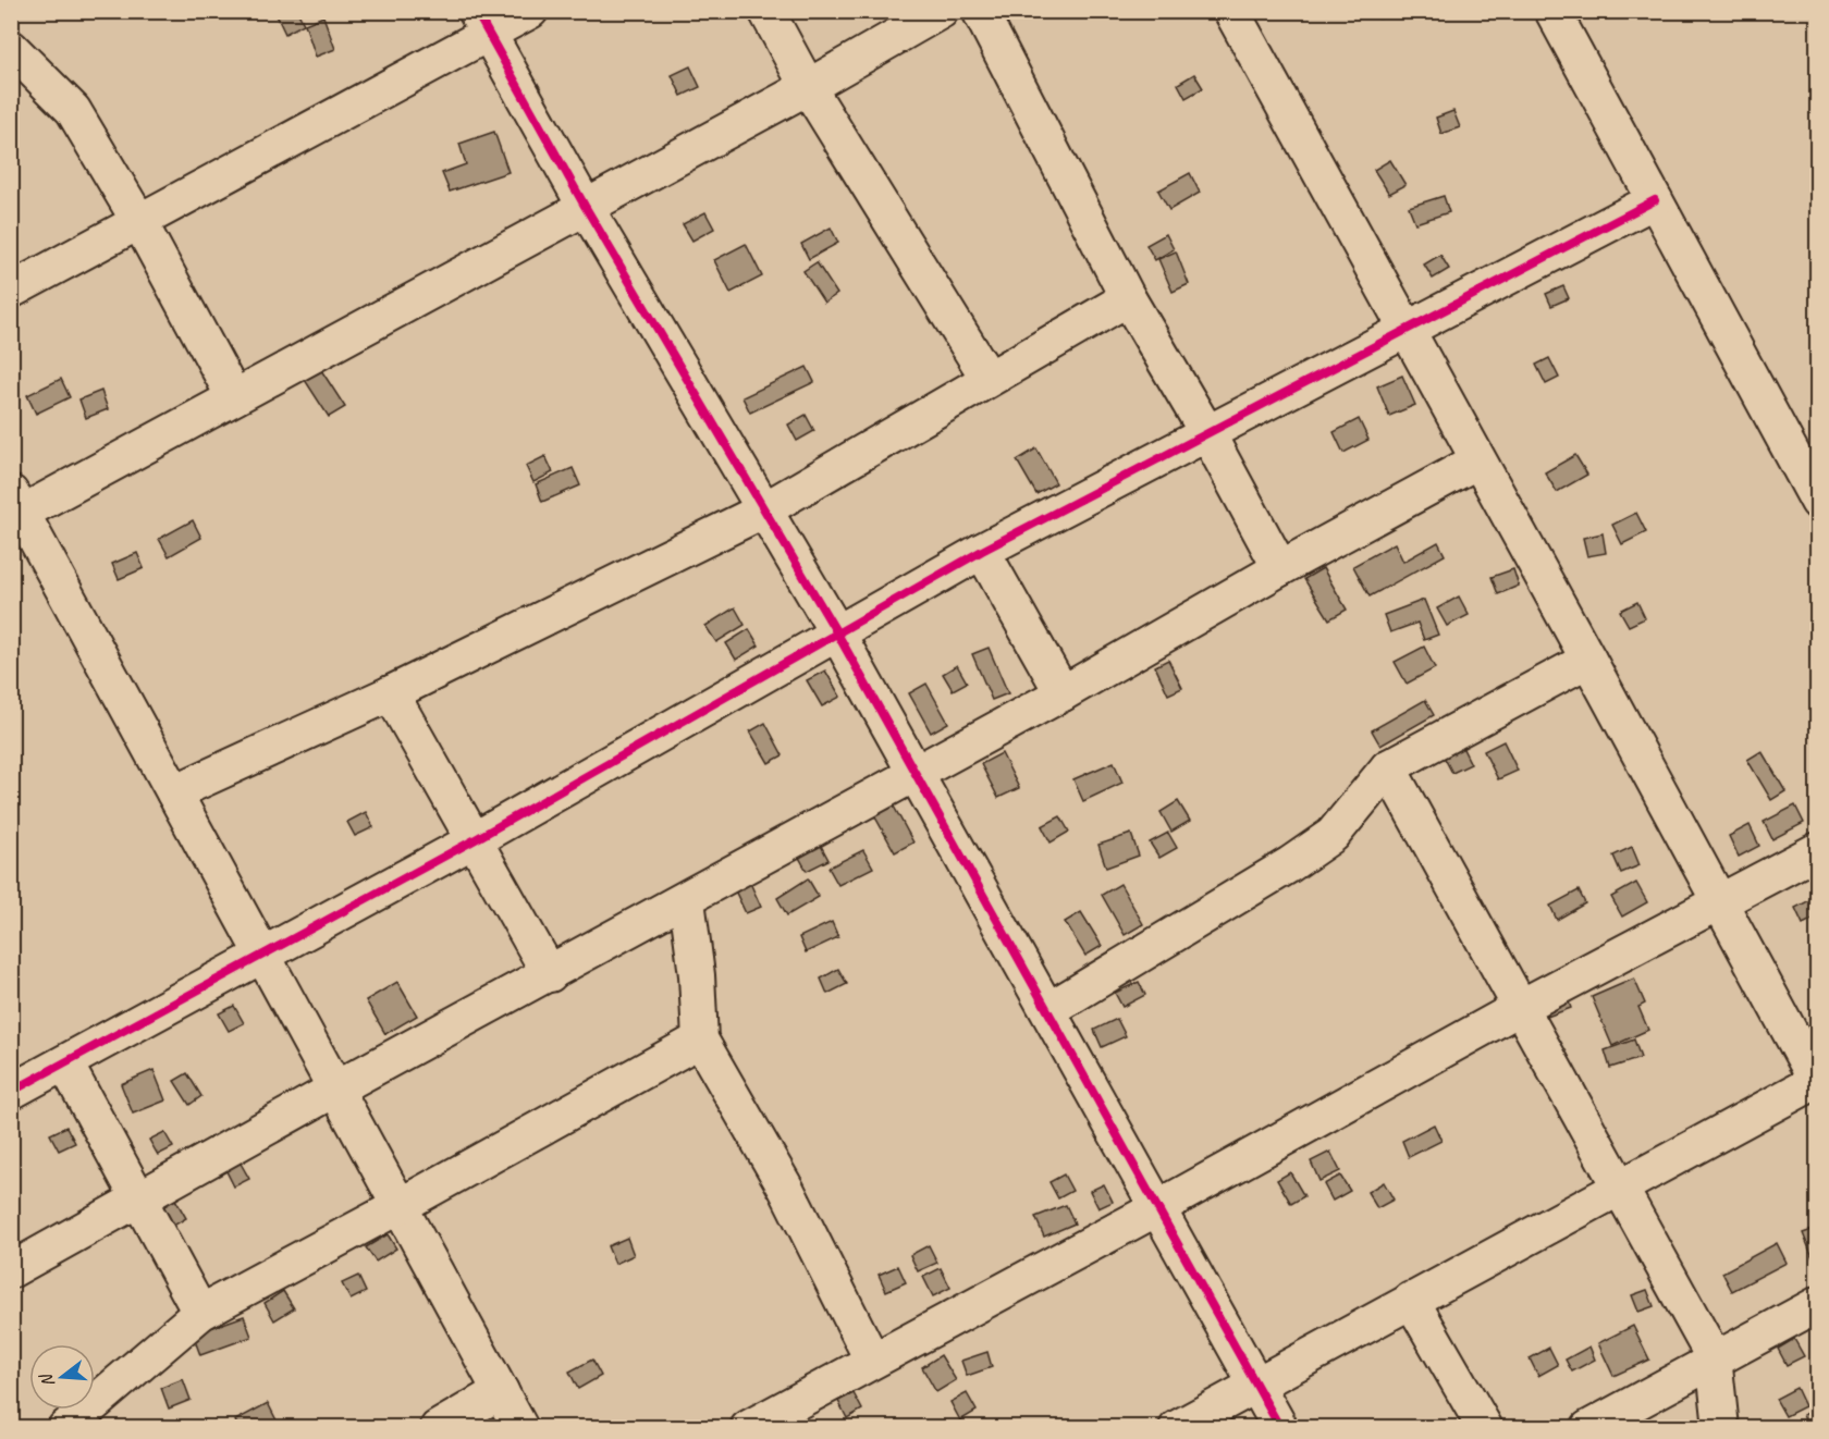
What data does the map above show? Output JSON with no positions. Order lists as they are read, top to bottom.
{
  "north": "left"
}
